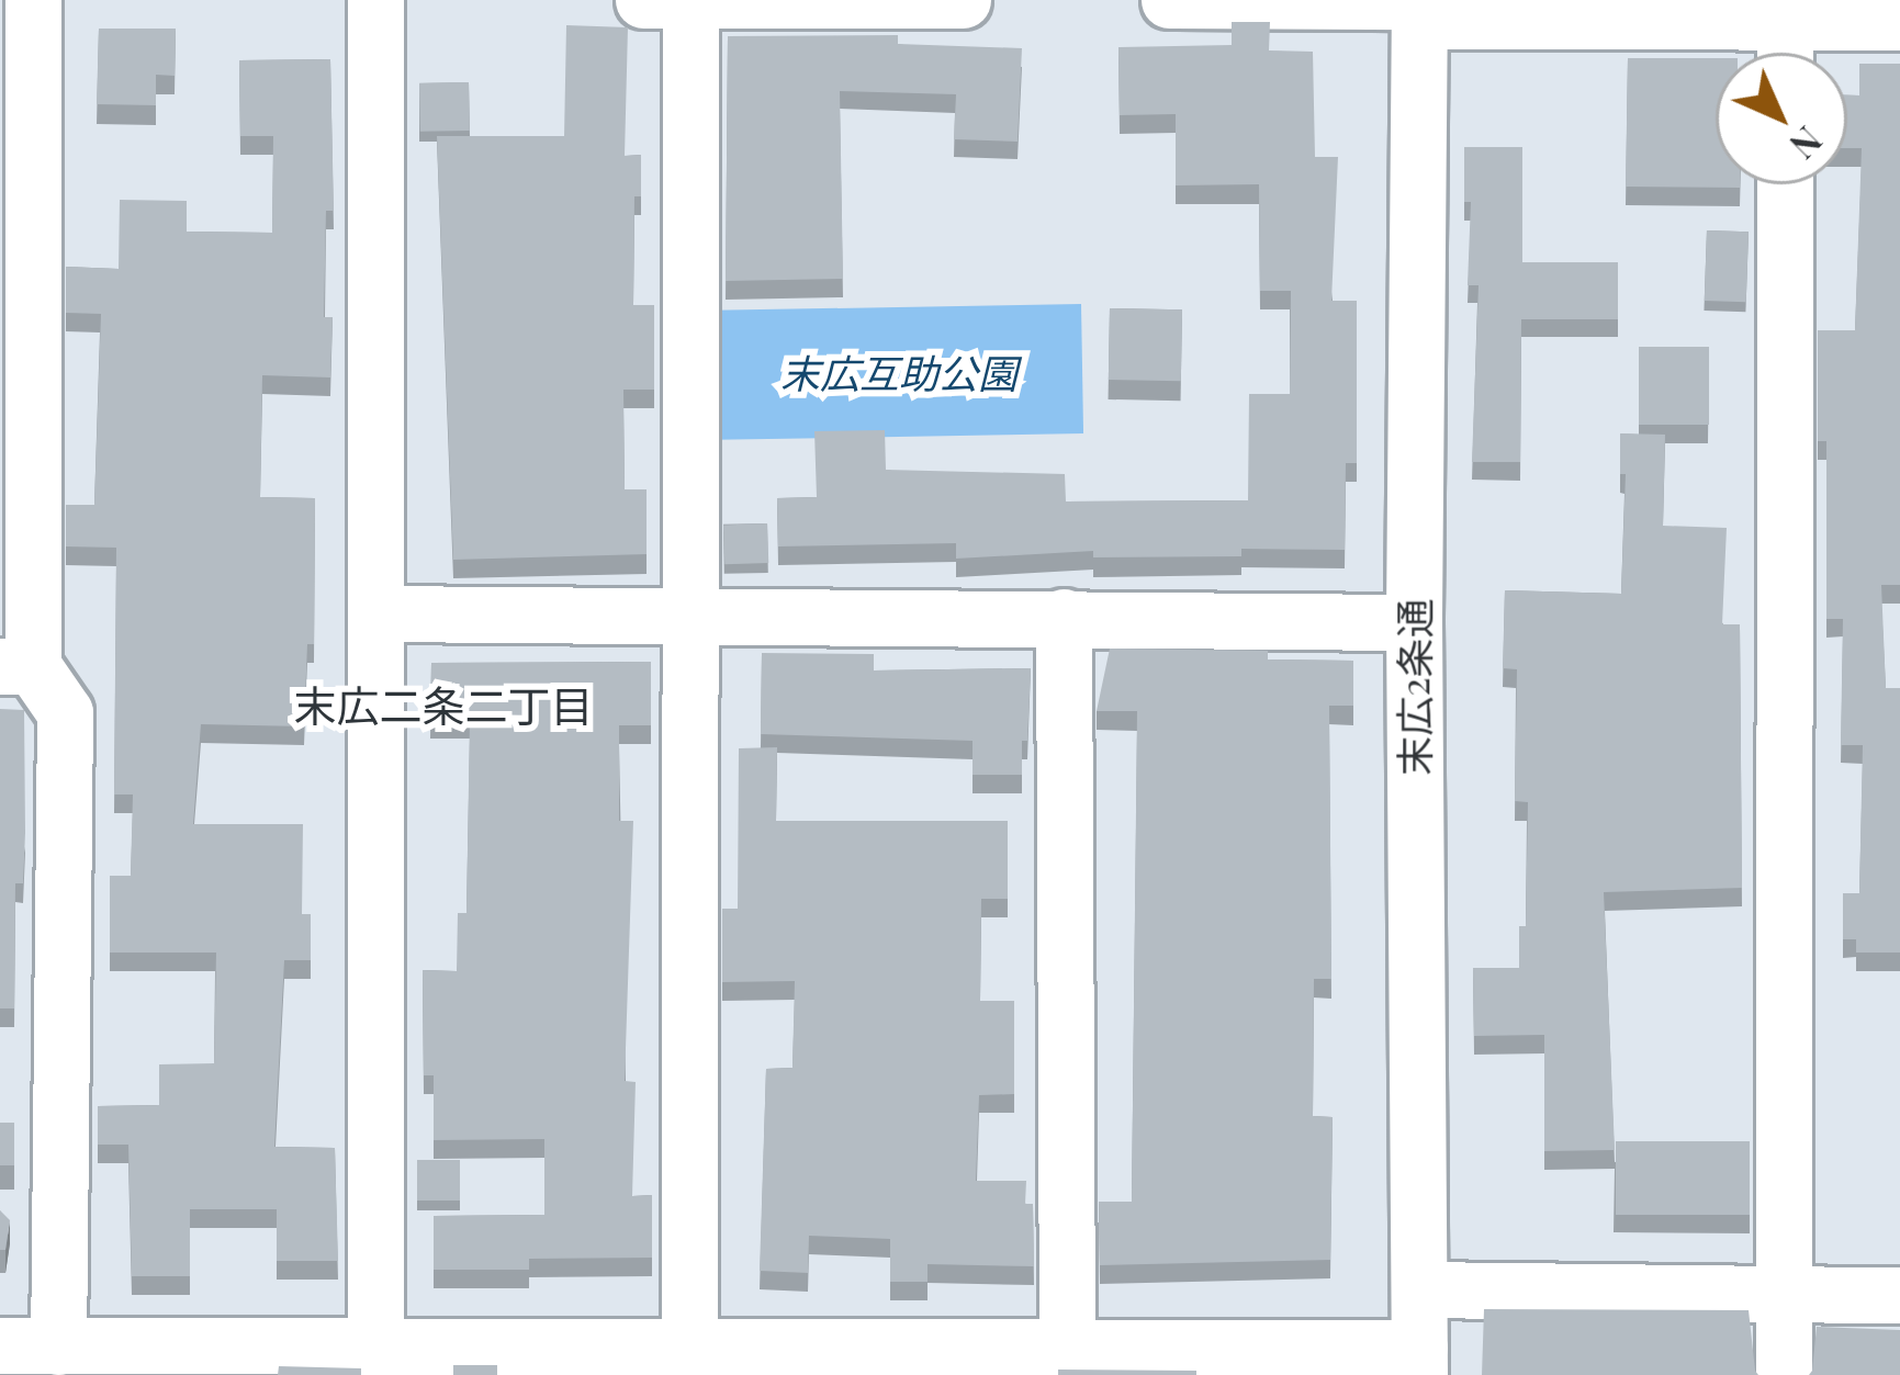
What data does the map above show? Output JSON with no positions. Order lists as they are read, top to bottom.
{
  "streets": {
    "street": ["末広2条通"]
  },
  "districts": ["末広二条二丁目"],
  "parks": ["末広互助公園"],
  "north": "bottom right"
}
